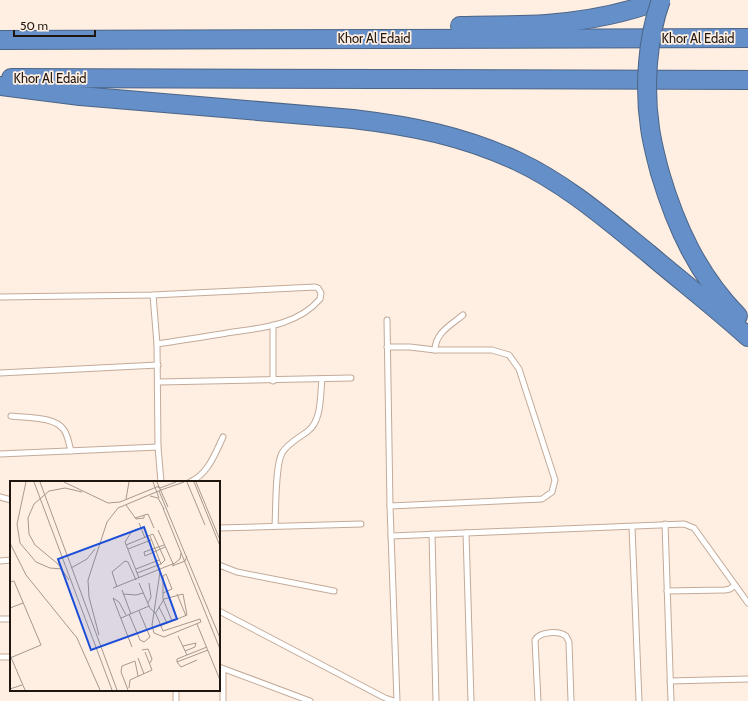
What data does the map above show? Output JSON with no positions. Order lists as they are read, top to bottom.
{
  "streets": {
    "highway": ["Khor Al Edaid"]
  },
  "scale_bar": "50 m"
}
